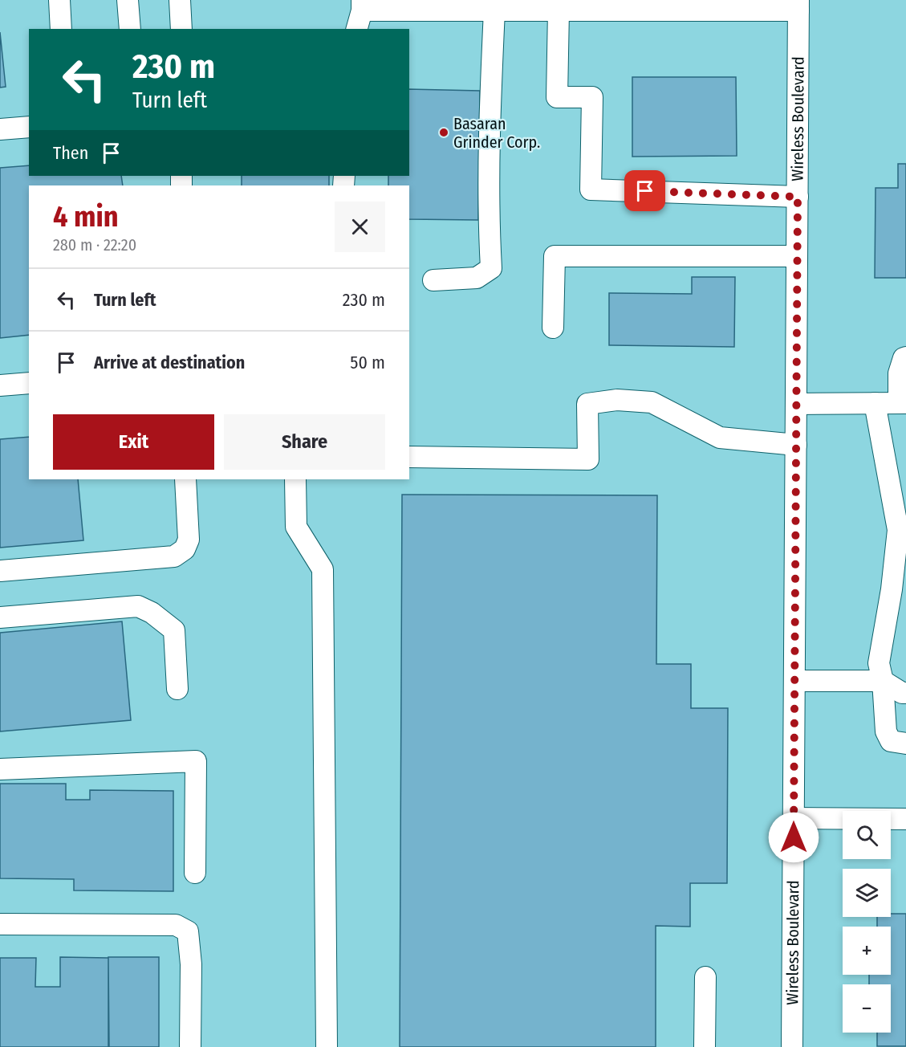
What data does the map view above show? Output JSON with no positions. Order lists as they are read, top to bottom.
{
  "streets": {
    "street": ["Wireless Boulevard"]
  },
  "places": ["Basaran Grinder Corp."],
  "page": {
    "turn": ["230 m", "Turn left"],
    "then": "Then",
    "heading": ["4 min", "280 m · 22:20"],
    "list": [
      {
        "name": "Turn left",
        "value": "230 m"
      },
      {
        "name": "Arrive at destination",
        "value": "50 m"
      }
    ],
    "buttons": ["Exit", "Share"],
    "map_buttons": ["+", "−"]
  }
}
